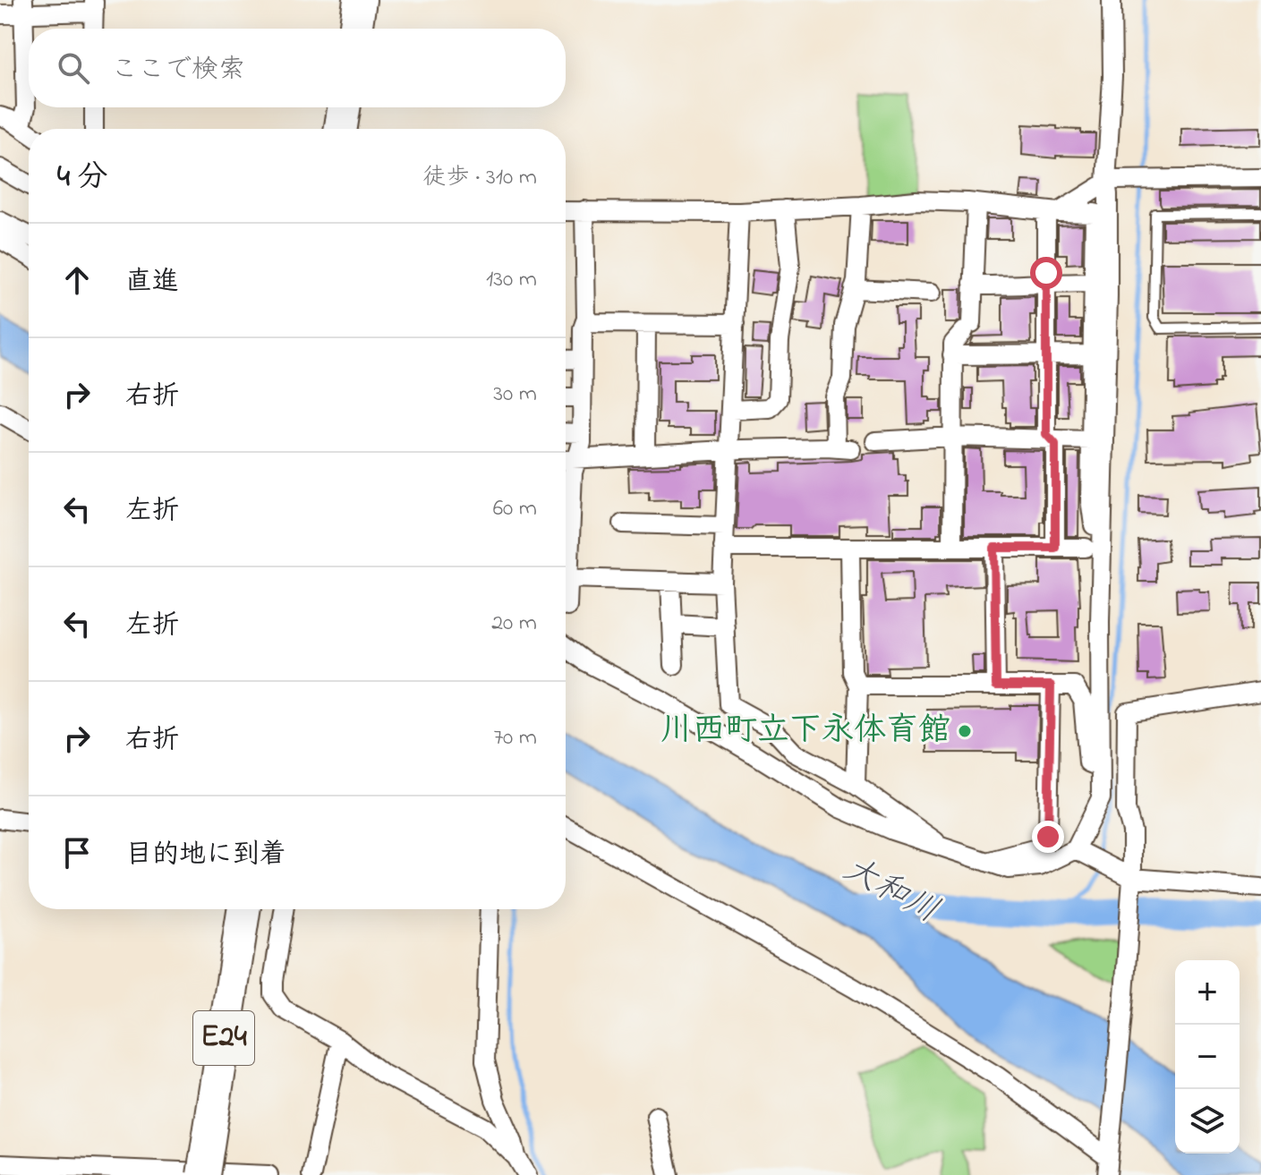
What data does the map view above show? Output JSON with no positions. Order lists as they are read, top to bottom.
{
  "streets": {
    "highway": ["E24"]
  },
  "water": ["大和川"],
  "places": ["川西町立下永体育館"],
  "page": {
    "search": "ここで検索",
    "heading": ["4 分", "徒歩 · 310 m"],
    "list": [
      ["直進", "130 m"],
      ["右折", "30 m"],
      ["左折", "60 m"],
      ["左折", "20 m"],
      ["右折", "70 m"],
      "目的地に到着"
    ],
    "map_buttons": ["+", "−"]
  }
}
